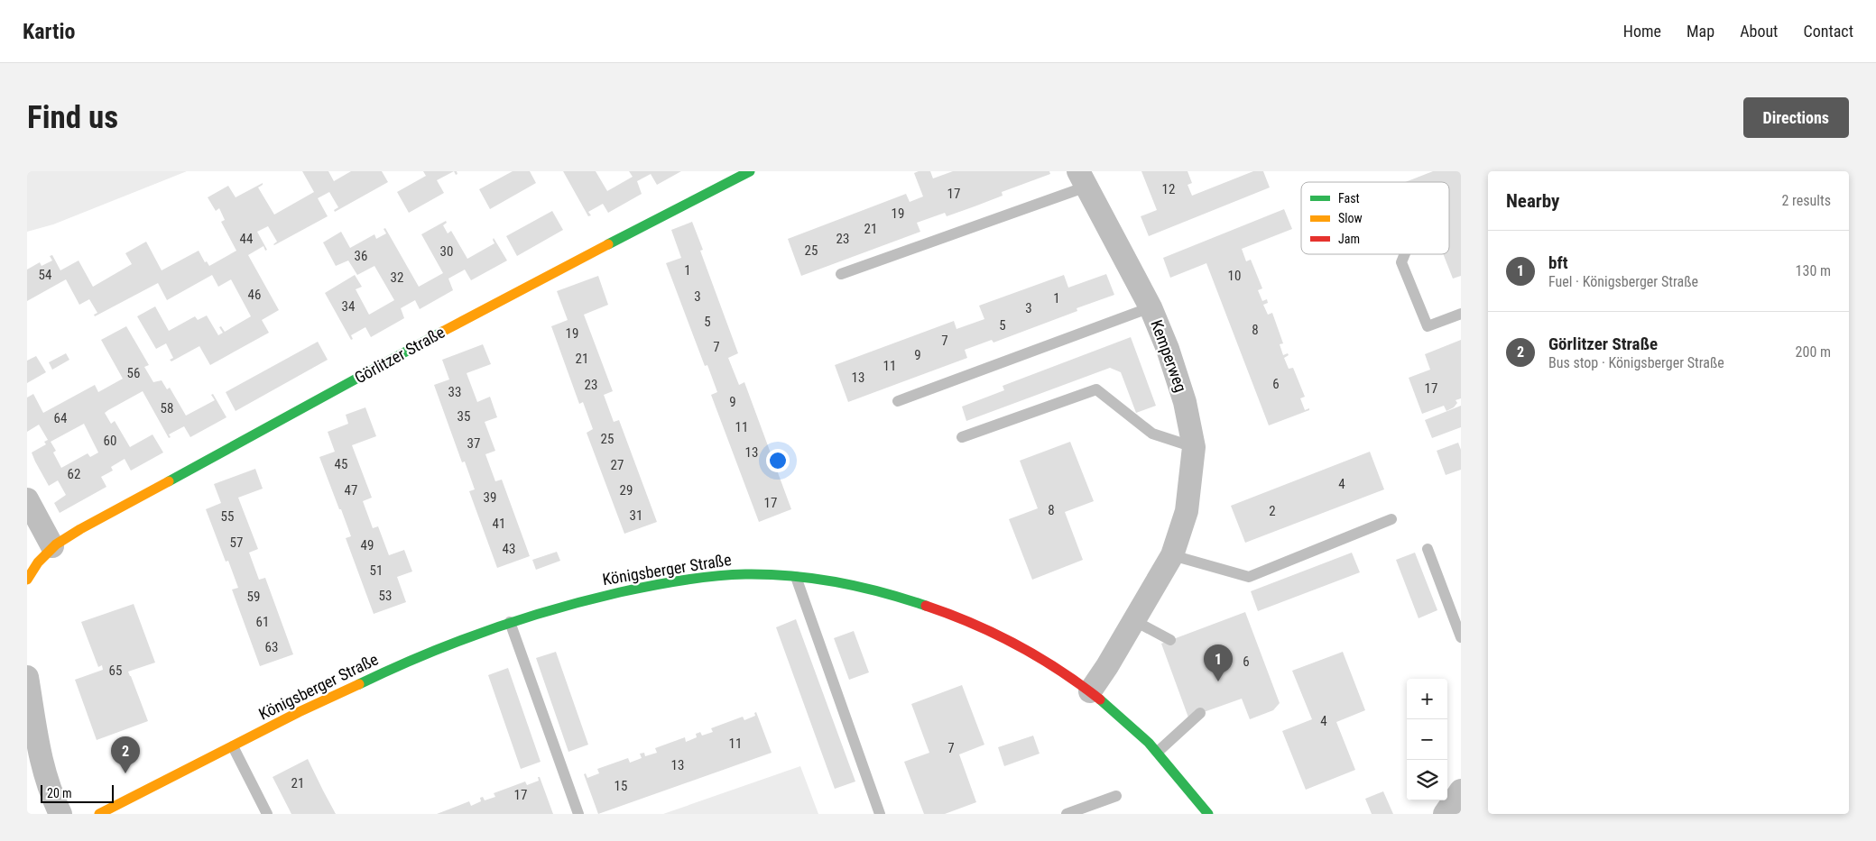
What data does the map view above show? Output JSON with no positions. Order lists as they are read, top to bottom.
{
  "streets": {
    "street": ["Görlitzer Straße", "Kemperweg", "Königsberger Straße"]
  },
  "crossings": [
    ["Kemperweg", "Königsberger Straße"]
  ],
  "house_numbers": [
    "12",
    "17",
    "19",
    "21",
    "44",
    "23",
    "25",
    "30",
    "36",
    "1",
    "54",
    "10",
    "32",
    "46",
    "3",
    "1",
    "34",
    "3",
    "5",
    "5",
    "8",
    "19",
    "7",
    "7",
    "9",
    "21",
    "11",
    "56",
    "13",
    "6",
    "23",
    "17",
    "33",
    "9",
    "58",
    "35",
    "64",
    "11",
    "25",
    "60",
    "37",
    "13",
    "45",
    "27",
    "62",
    "4",
    "47",
    "29",
    "39",
    "17",
    "8",
    "2",
    "31",
    "55",
    "41",
    "57",
    "49",
    "43",
    "51",
    "53",
    "59",
    "61",
    "63",
    "6",
    "65",
    "4",
    "11",
    "7",
    "13",
    "21",
    "15",
    "17"
  ],
  "legend": ["Fast", "Slow", "Jam"],
  "scale_bar": "20 m",
  "page": {
    "header": "Kartio",
    "nav": [
      "Home",
      "Map",
      "About",
      "Contact"
    ],
    "buttons": "Directions",
    "title": "Find us",
    "heading": ["Nearby", "2 results"],
    "list": [
      {
        "mark": "1",
        "name": "bft",
        "note": "Fuel · Königsberger Straße",
        "value": "130 m"
      },
      {
        "mark": "2",
        "name": "Görlitzer Straße",
        "note": "Bus stop · Königsberger Straße",
        "value": "200 m"
      }
    ],
    "pins": ["1", "2"],
    "map_buttons": ["+", "−"],
    "scale": "20 m"
  }
}
